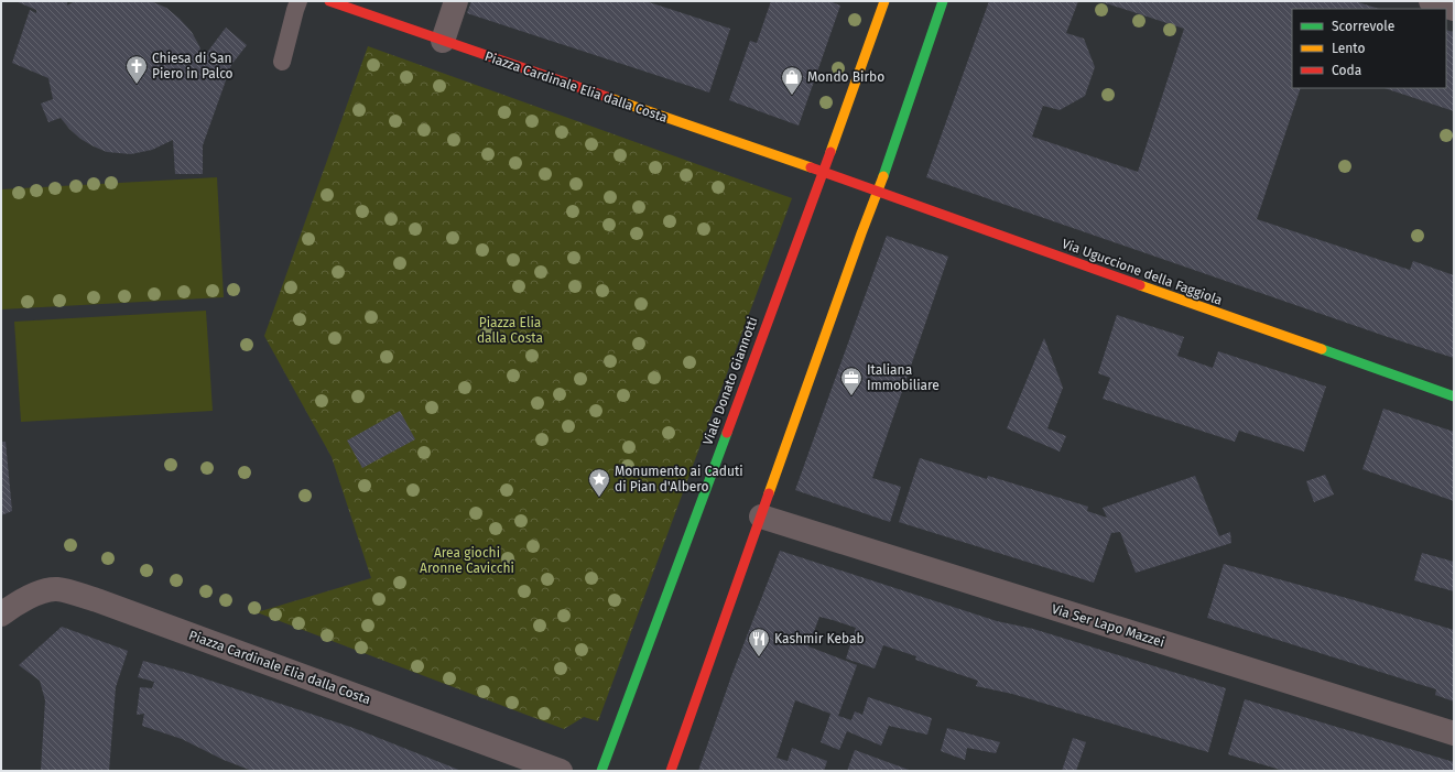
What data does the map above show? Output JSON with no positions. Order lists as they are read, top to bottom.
{
  "streets": {
    "street": [
      "Piazza Cardinale Elia dalla Costa",
      "Via Uguccione della Faggiola",
      "Viale Donato Giannotti",
      "Via Ser Lapo Mazzei"
    ]
  },
  "crossings": [
    ["Piazza Cardinale Elia dalla Costa", "Via Uguccione della Faggiola"],
    ["Piazza Cardinale Elia dalla Costa", "Viale Donato Giannotti"],
    ["Via Uguccione della Faggiola", "Viale Donato Giannotti"]
  ],
  "parks": ["Piazza Elia dalla Costa", "Area giochi Aronne Cavicchi"],
  "places": {
    "church": ["Chiesa di San Piero in Palco"],
    "shop": ["Mondo Birbo"],
    "office": ["Italiana Immobiliare"],
    "place": ["Monumento ai Caduti di Pian d'Albero"],
    "restaurant": ["Kashmir Kebab"]
  },
  "legend": ["Scorrevole", "Lento", "Coda"]
}
